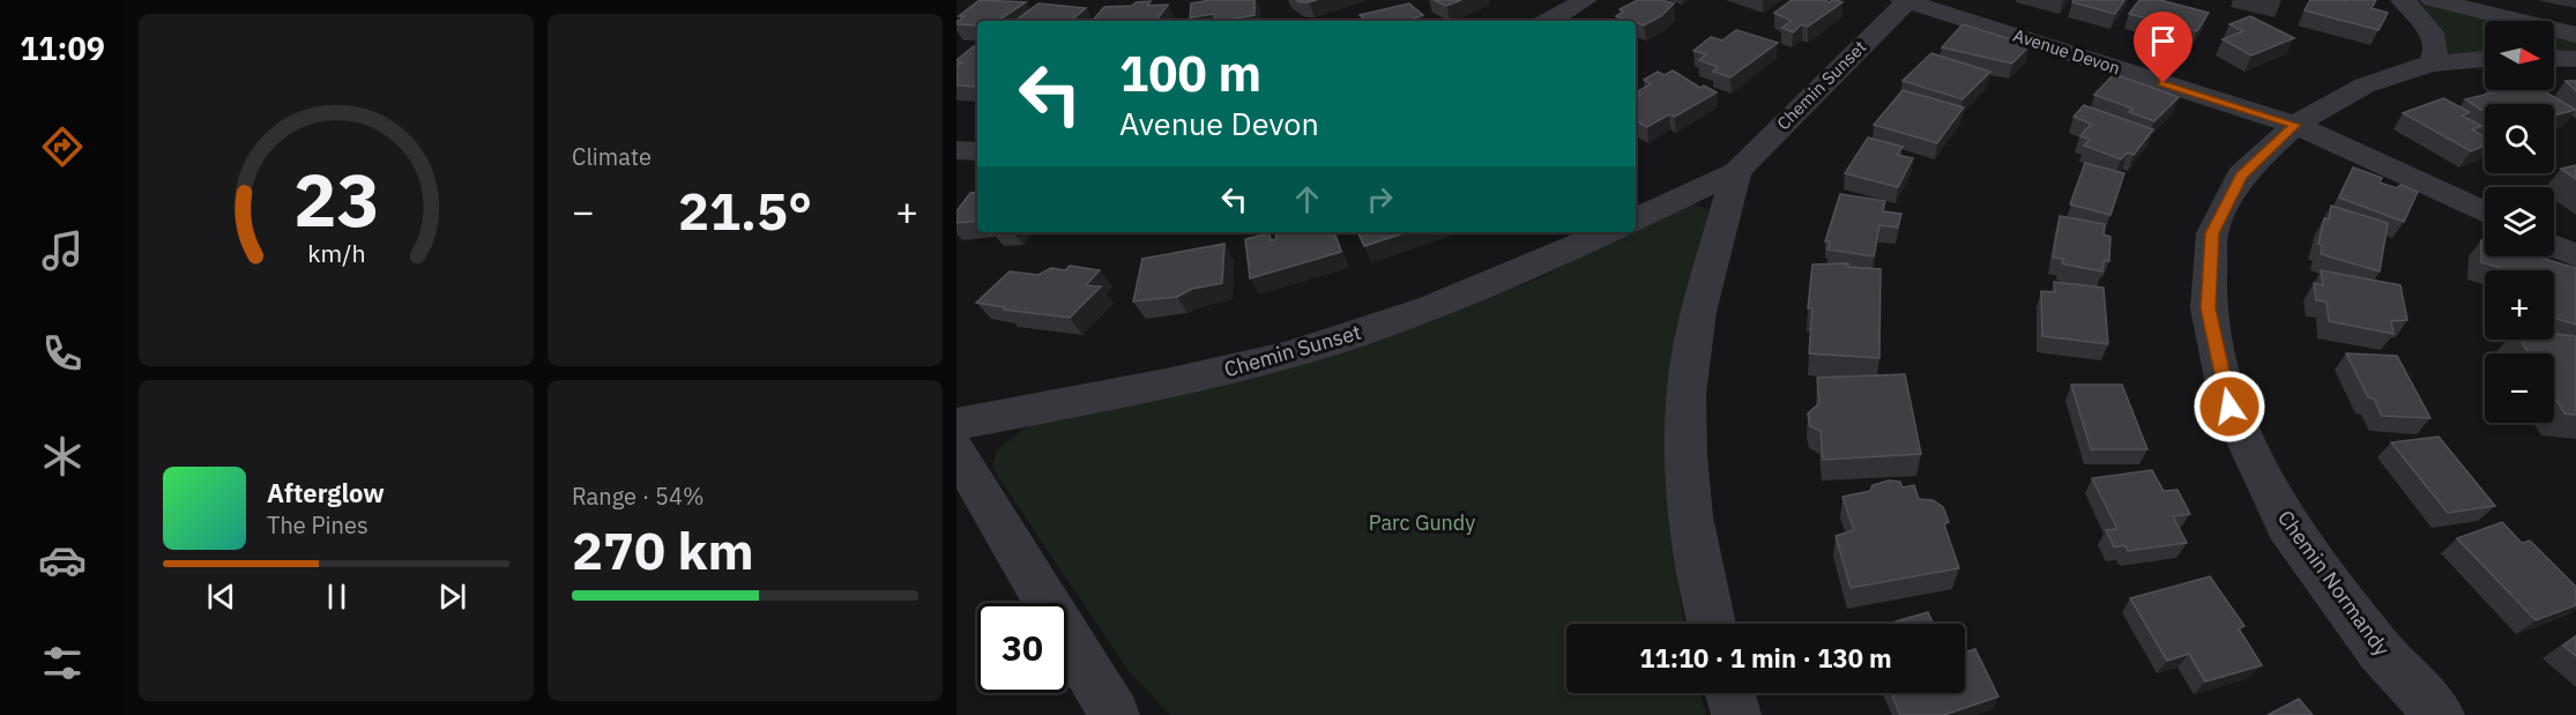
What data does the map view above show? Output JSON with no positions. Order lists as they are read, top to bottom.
{
  "streets": {
    "street": ["Avenue Devon", "Chemin Sunset", "Chemin Normandy"]
  },
  "crossings": [
    ["Avenue Devon", "Chemin Sunset"],
    ["Avenue Devon", "Chemin Normandy"]
  ],
  "parks": ["Parc Gundy"],
  "north": "right",
  "page": {
    "tabs": "11:09",
    "tile": [
      "Climate",
      ["Range · 54%", "270 km"]
    ],
    "map_buttons": ["+", "−"],
    "turn": ["100 m", "Avenue Devon"],
    "heat": ["−", "21.5°", "+"],
    "song": ["Afterglow", "The Pines"],
    "limit": "30",
    "trip": "11:10 · 1 min · 130 m",
    "gauge": ["23", "km/h"]
  }
}
